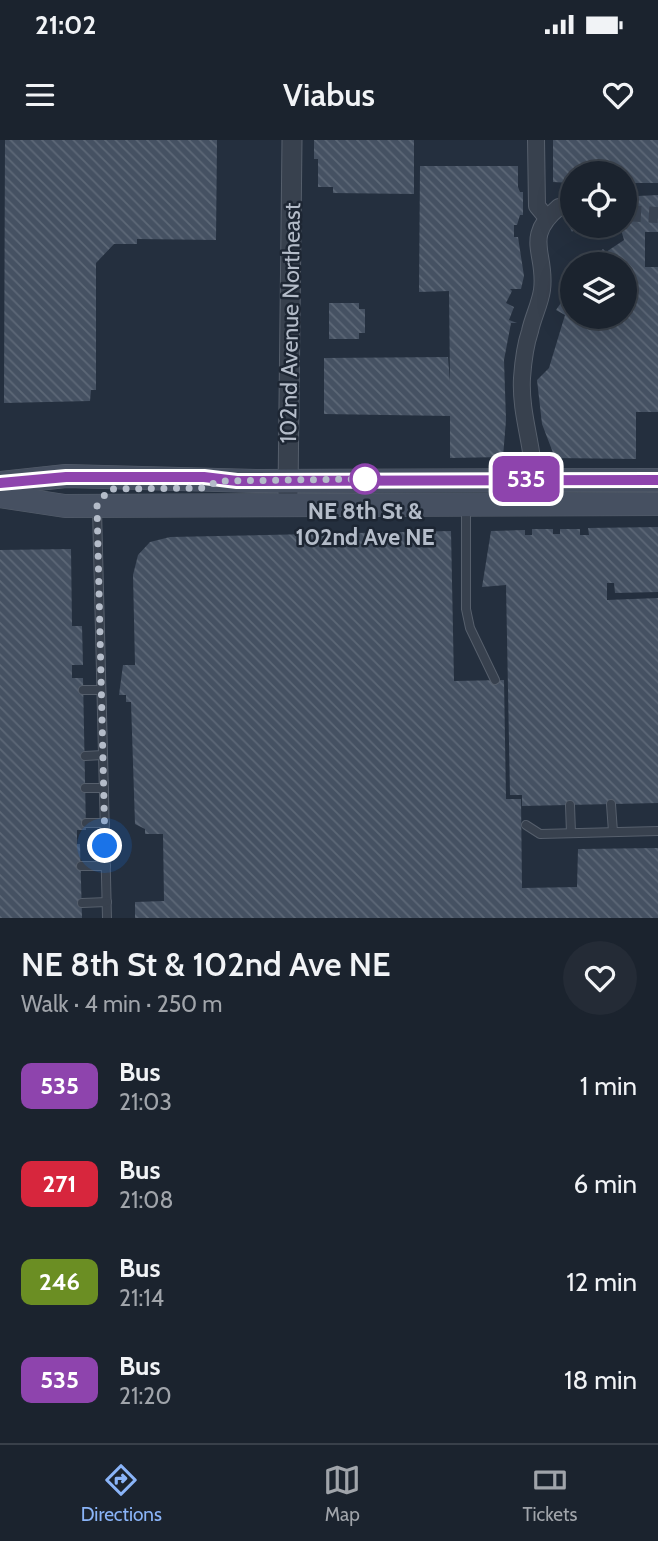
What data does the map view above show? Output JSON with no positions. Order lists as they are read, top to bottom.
{
  "streets": {
    "street": ["102nd Avenue Northeast"]
  },
  "places": ["NE 8th St & 102nd Ave NE"],
  "lines": ["bus line 535"],
  "page": {
    "status": "21:02",
    "header": "Viabus",
    "on_map": "535",
    "heading": ["NE 8th St & 102nd Ave NE", "Walk · 4 min · 250 m"],
    "list": [
      {
        "mark": "535",
        "name": "Bus",
        "note": "21:03",
        "value": "1 min"
      },
      {
        "mark": "271",
        "name": "Bus",
        "note": "21:08",
        "value": "6 min"
      },
      {
        "mark": "246",
        "name": "Bus",
        "note": "21:14",
        "value": "12 min"
      },
      {
        "mark": "535",
        "name": "Bus",
        "note": "21:20",
        "value": "18 min"
      }
    ],
    "tabs": ["Directions", "Map", "Tickets"]
  }
}
